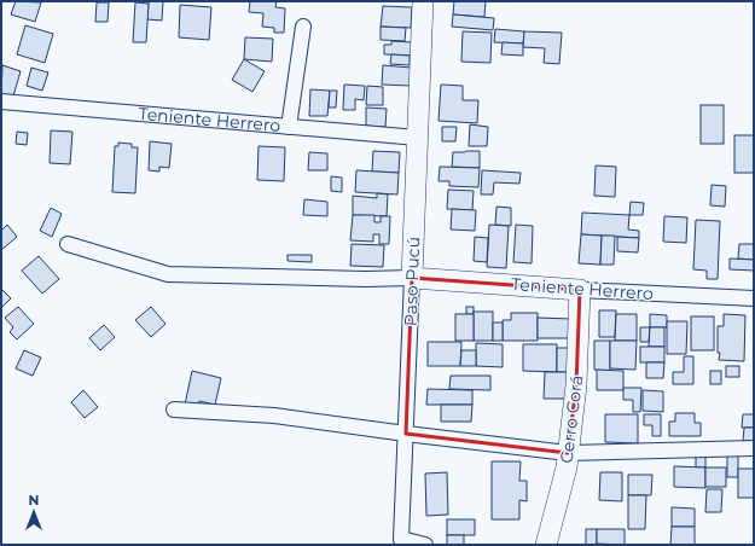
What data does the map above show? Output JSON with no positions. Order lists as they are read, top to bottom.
{
  "streets": {
    "main road": ["Teniente Herrero", "Paso Pucú", "Cerro Corá"]
  },
  "crossings": [
    ["Teniente Herrero", "Paso Pucú"],
    ["Teniente Herrero", "Cerro Corá"]
  ],
  "north": "top"
}
